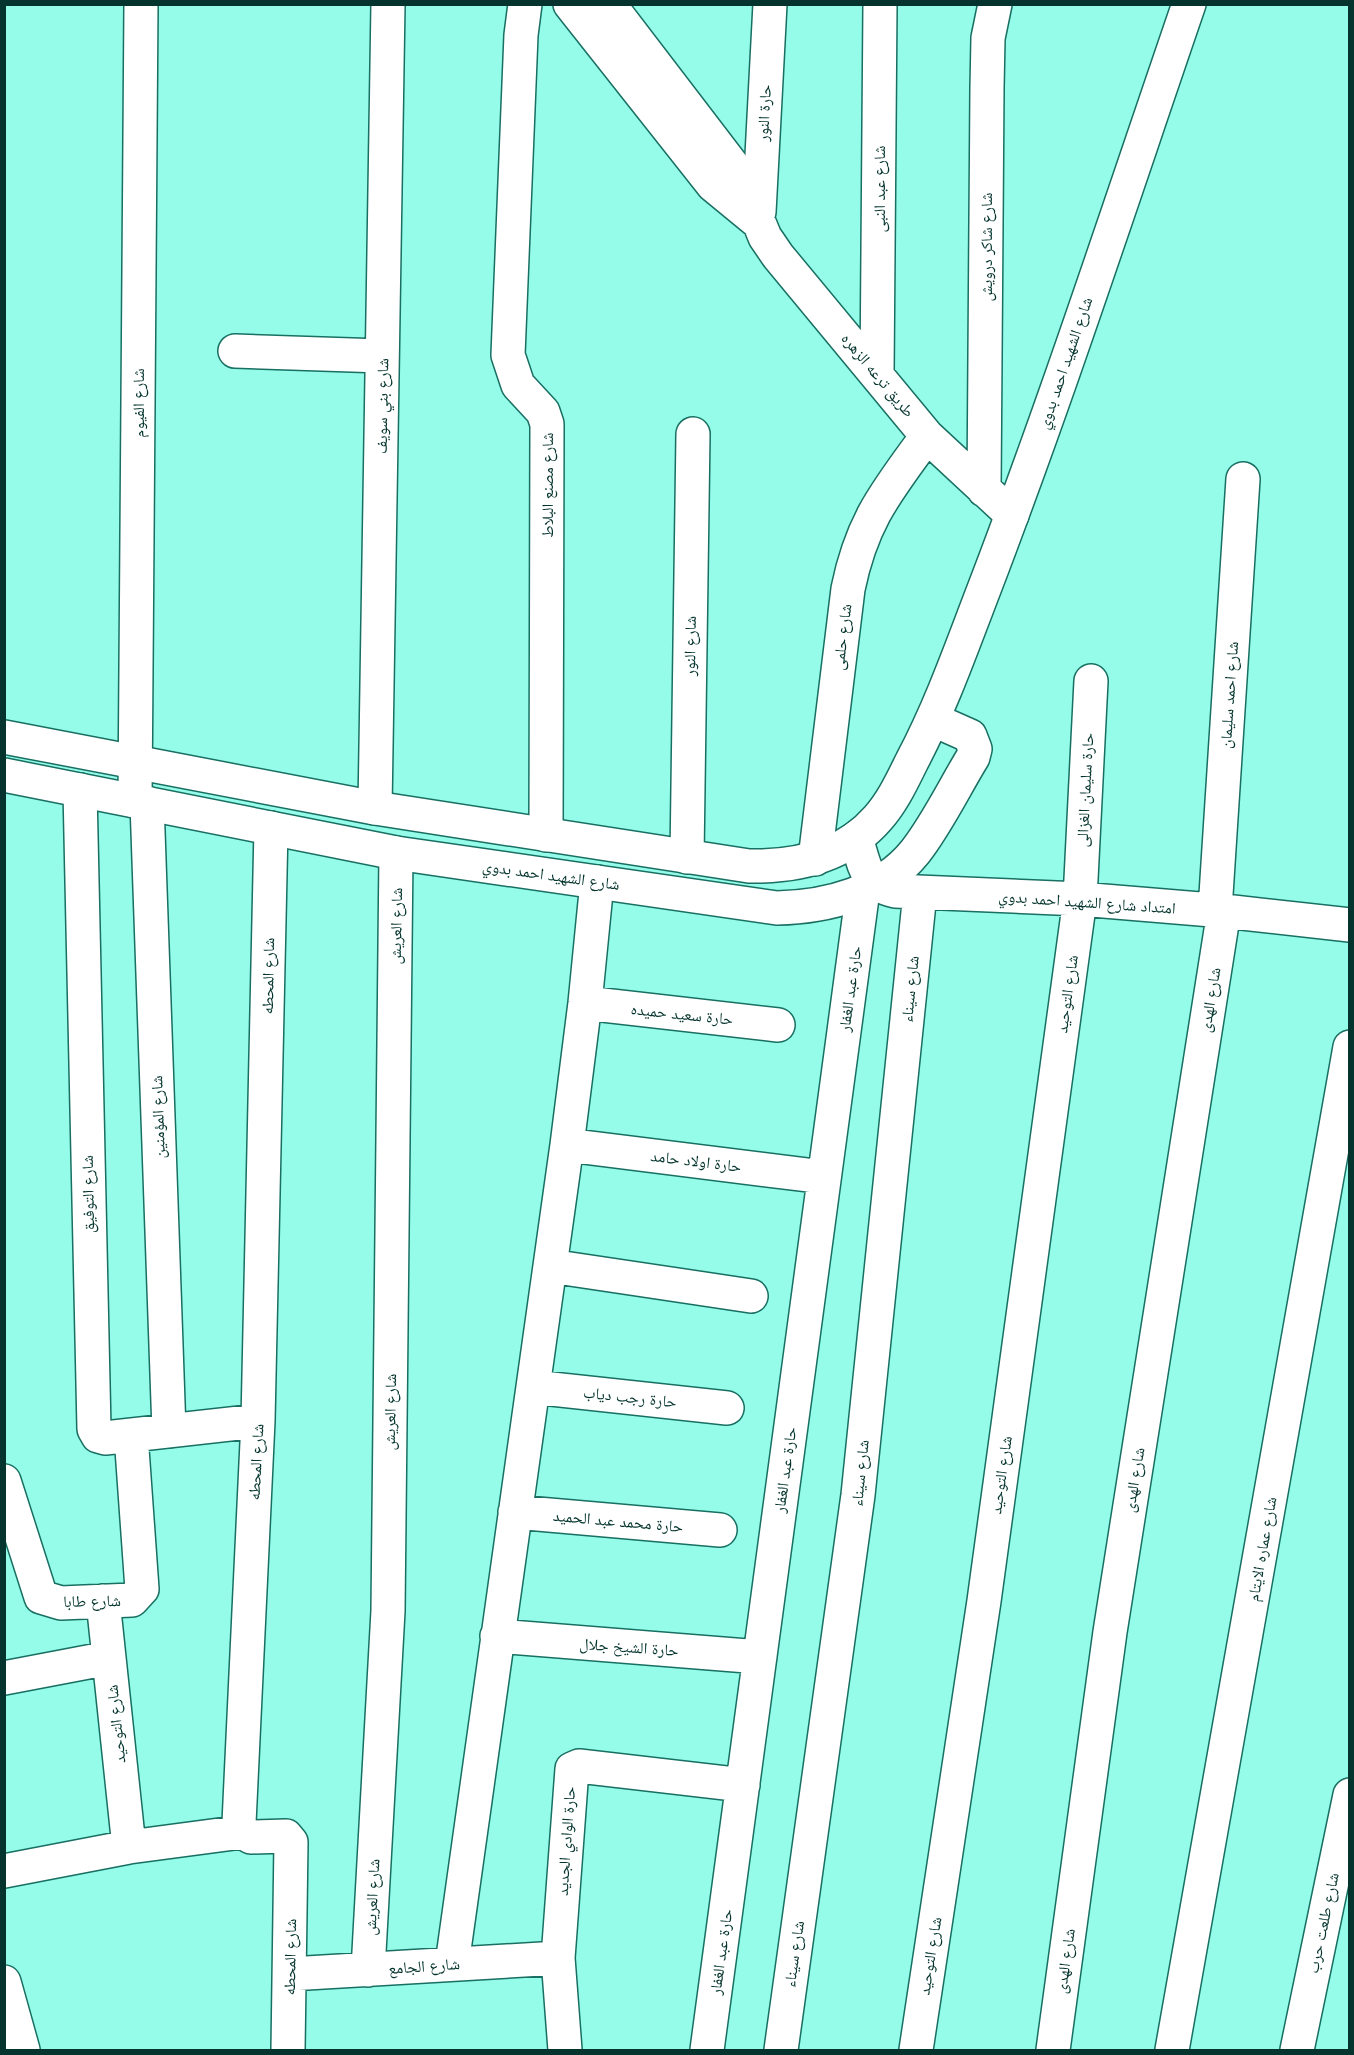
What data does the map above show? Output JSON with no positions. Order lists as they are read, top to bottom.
{
  "streets": {
    "street": [
      "حارة النور",
      "شارع عبد النبى",
      "شارع شاكر درويش",
      "شارع الشهيد احمد بدوي",
      "طريق ترعه الزهره",
      "شارع الفيوم",
      "شارع بني سويف",
      "شارع مصنع البلاط",
      "شارع حلمى",
      "شارع النور",
      "شارع احمد سليمان",
      "حارة سليمان الغزالى",
      "امتداد شارع الشهيد احمد بدوي",
      "شارع العريش",
      "شارع المحطه",
      "حارة عبد الغفار",
      "شارع سيناء",
      "شارع التوحيد",
      "شارع الهدى",
      "حارة سعيد حميده",
      "شارع المؤمنين",
      "حارة اولاد حامد",
      "شارع التوفيق",
      "حارة رجب دياب",
      "حارة محمد عبد الحميد",
      "شارع عماره الايتام",
      "شارع طابا",
      "حارة الشيخ جلال",
      "حارة الوادي الجديد",
      "شارع طلعت حرب",
      "شارع الجامع"
    ]
  },
  "crossings": [
    ["حارة النور", "طريق ترعه الزهره"],
    ["شارع عبد النبى", "طريق ترعه الزهره"],
    ["شارع شاكر درويش", "طريق ترعه الزهره"],
    ["شارع الشهيد احمد بدوي", "طريق ترعه الزهره"],
    ["شارع الشهيد احمد بدوي", "شارع الفيوم"],
    ["شارع الشهيد احمد بدوي", "شارع بني سويف"],
    ["شارع الشهيد احمد بدوي", "شارع مصنع البلاط"],
    ["شارع الشهيد احمد بدوي", "شارع حلمى"],
    ["شارع الشهيد احمد بدوي", "شارع النور"],
    ["شارع الشهيد احمد بدوي", "امتداد شارع الشهيد احمد بدوي"],
    ["شارع الشهيد احمد بدوي", "شارع العريش"],
    ["شارع الشهيد احمد بدوي", "شارع المحطه"],
    ["شارع الشهيد احمد بدوي", "حارة عبد الغفار"],
    ["شارع الشهيد احمد بدوي", "شارع المؤمنين"],
    ["شارع الشهيد احمد بدوي", "شارع التوفيق"],
    ["طريق ترعه الزهره", "شارع حلمى"],
    ["شارع الفيوم", "شارع المؤمنين"],
    ["شارع احمد سليمان", "امتداد شارع الشهيد احمد بدوي"],
    ["شارع احمد سليمان", "شارع الهدى"],
    ["حارة سليمان الغزالى", "امتداد شارع الشهيد احمد بدوي"],
    ["حارة سليمان الغزالى", "شارع التوحيد"],
    ["امتداد شارع الشهيد احمد بدوي", "حارة عبد الغفار"],
    ["امتداد شارع الشهيد احمد بدوي", "شارع سيناء"],
    ["امتداد شارع الشهيد احمد بدوي", "شارع التوحيد"],
    ["امتداد شارع الشهيد احمد بدوي", "شارع الهدى"],
    ["شارع العريش", "شارع الجامع"],
    ["شارع المحطه", "شارع التوفيق"],
    ["شارع المحطه", "شارع الجامع"],
    ["حارة عبد الغفار", "حارة اولاد حامد"],
    ["حارة عبد الغفار", "حارة الشيخ جلال"],
    ["حارة عبد الغفار", "حارة الوادي الجديد"],
    ["شارع التوحيد", "شارع طابا"],
    ["شارع المؤمنين", "شارع التوفيق"],
    ["شارع التوفيق", "شارع طابا"],
    ["حارة الوادي الجديد", "شارع الجامع"]
  ]
}
